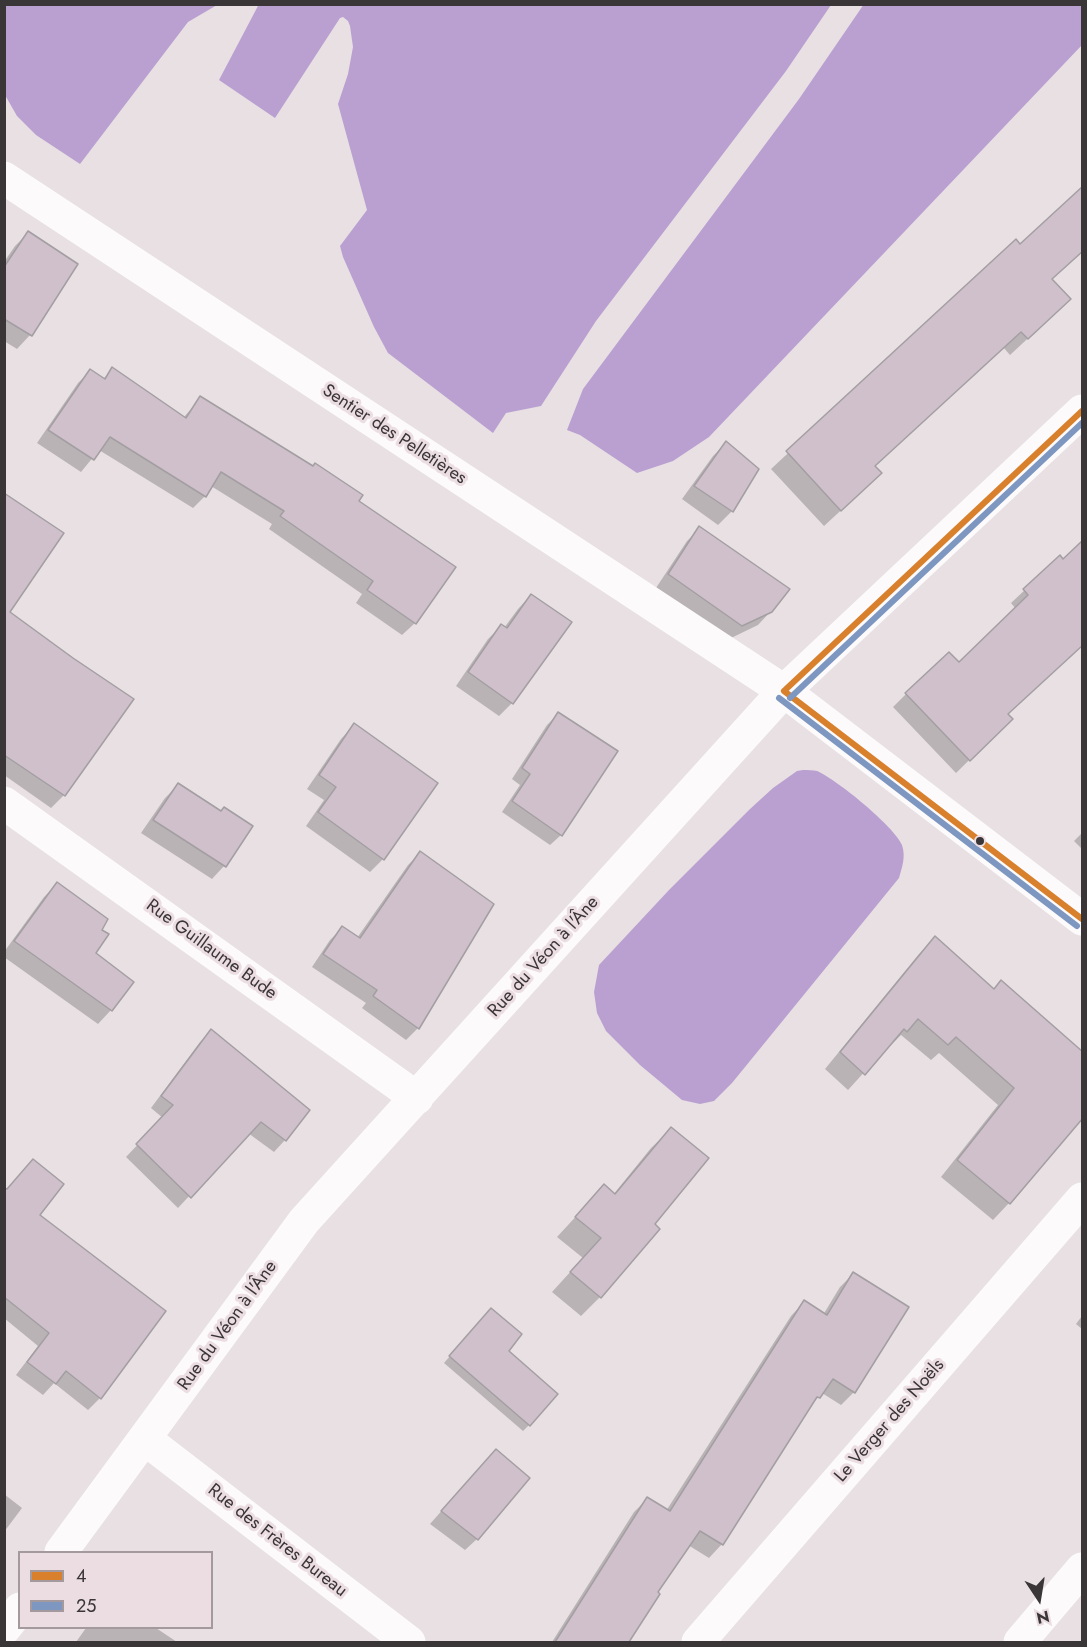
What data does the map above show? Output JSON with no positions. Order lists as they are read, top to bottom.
{
  "streets": {
    "street": [
      "Sentier des Pelletières",
      "Rue Guillaume Bude",
      "Rue du Véon à l'Âne",
      "Le Verger des Noëls",
      "Rue des Frères Bureau"
    ]
  },
  "crossings": [
    ["Sentier des Pelletières", "Rue du Véon à l'Âne"],
    ["Rue Guillaume Bude", "Rue du Véon à l'Âne"],
    ["Rue du Véon à l'Âne", "Rue des Frères Bureau"]
  ],
  "lines": ["transit line 4", "transit line 25"],
  "legend": ["4", "25"],
  "north": "bottom"
}
